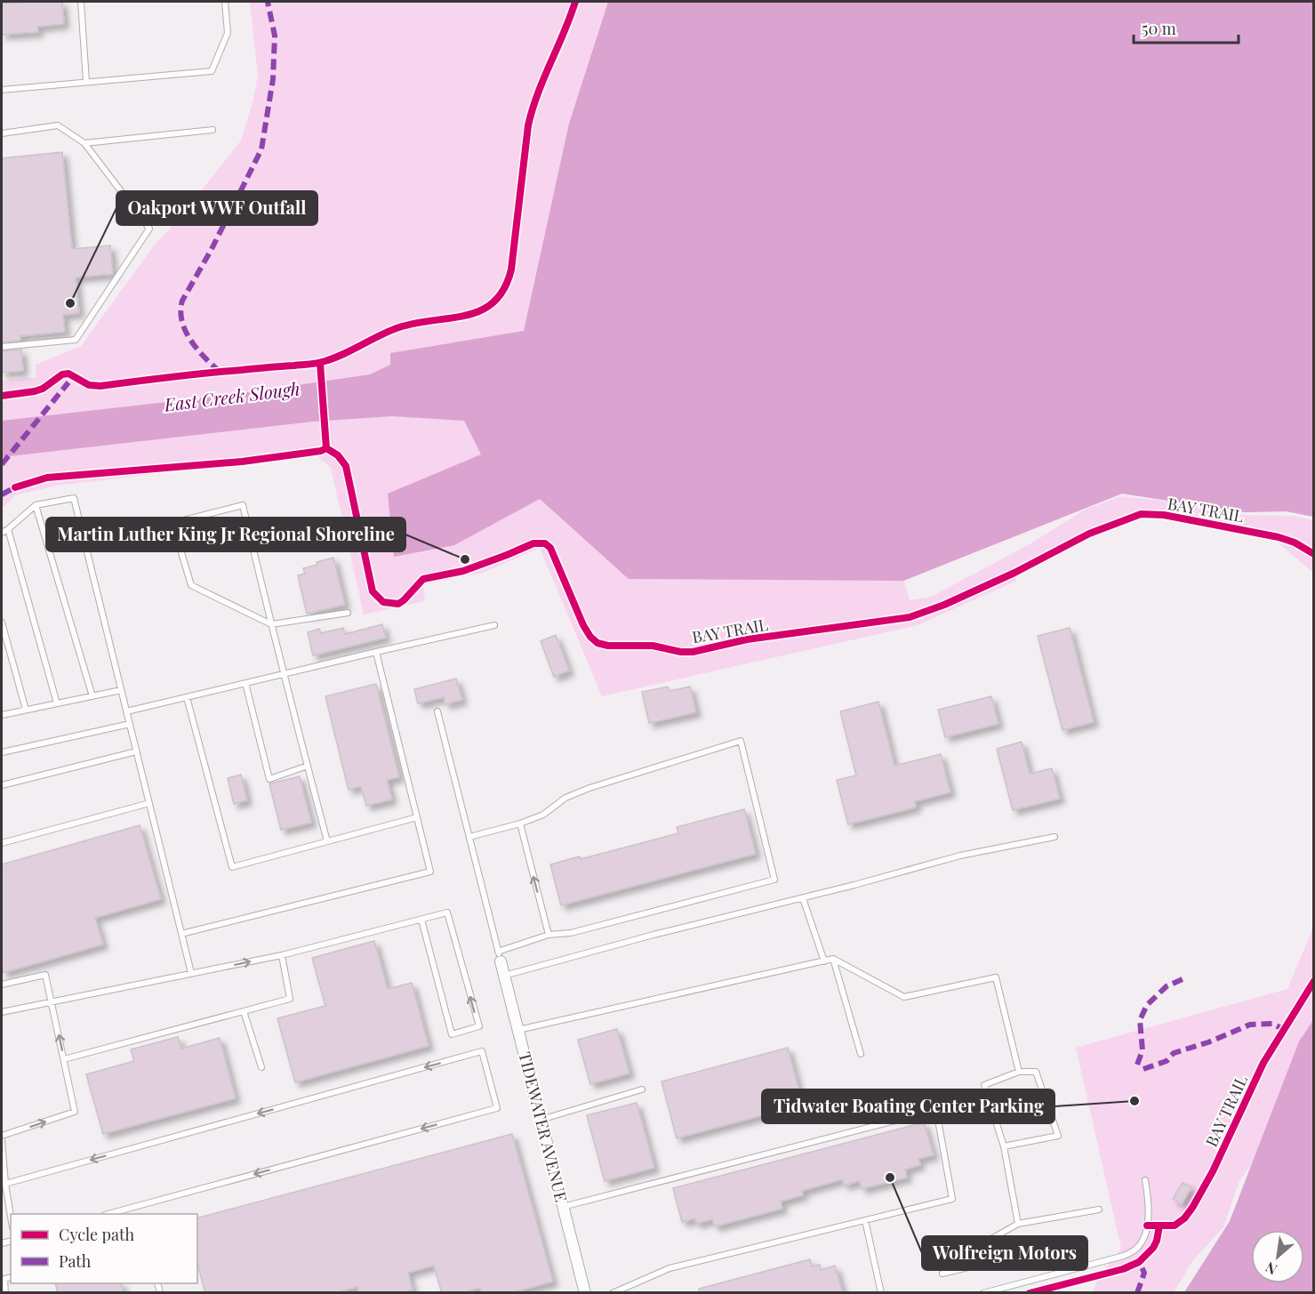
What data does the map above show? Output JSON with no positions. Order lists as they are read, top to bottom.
{
  "streets": {
    "street": ["TIDEWATER AVENUE"],
    "cycle path": ["BAY TRAIL"]
  },
  "water": ["East Creek Slough"],
  "places": [
    "Oakport WWF Outfall",
    "Martin Luther King Jr Regional Shoreline",
    "Tidwater Boating Center Parking",
    "Wolfreign Motors"
  ],
  "legend": ["Cycle path", "Path"],
  "scale_bar": "50 m",
  "north": "bottom left"
}
